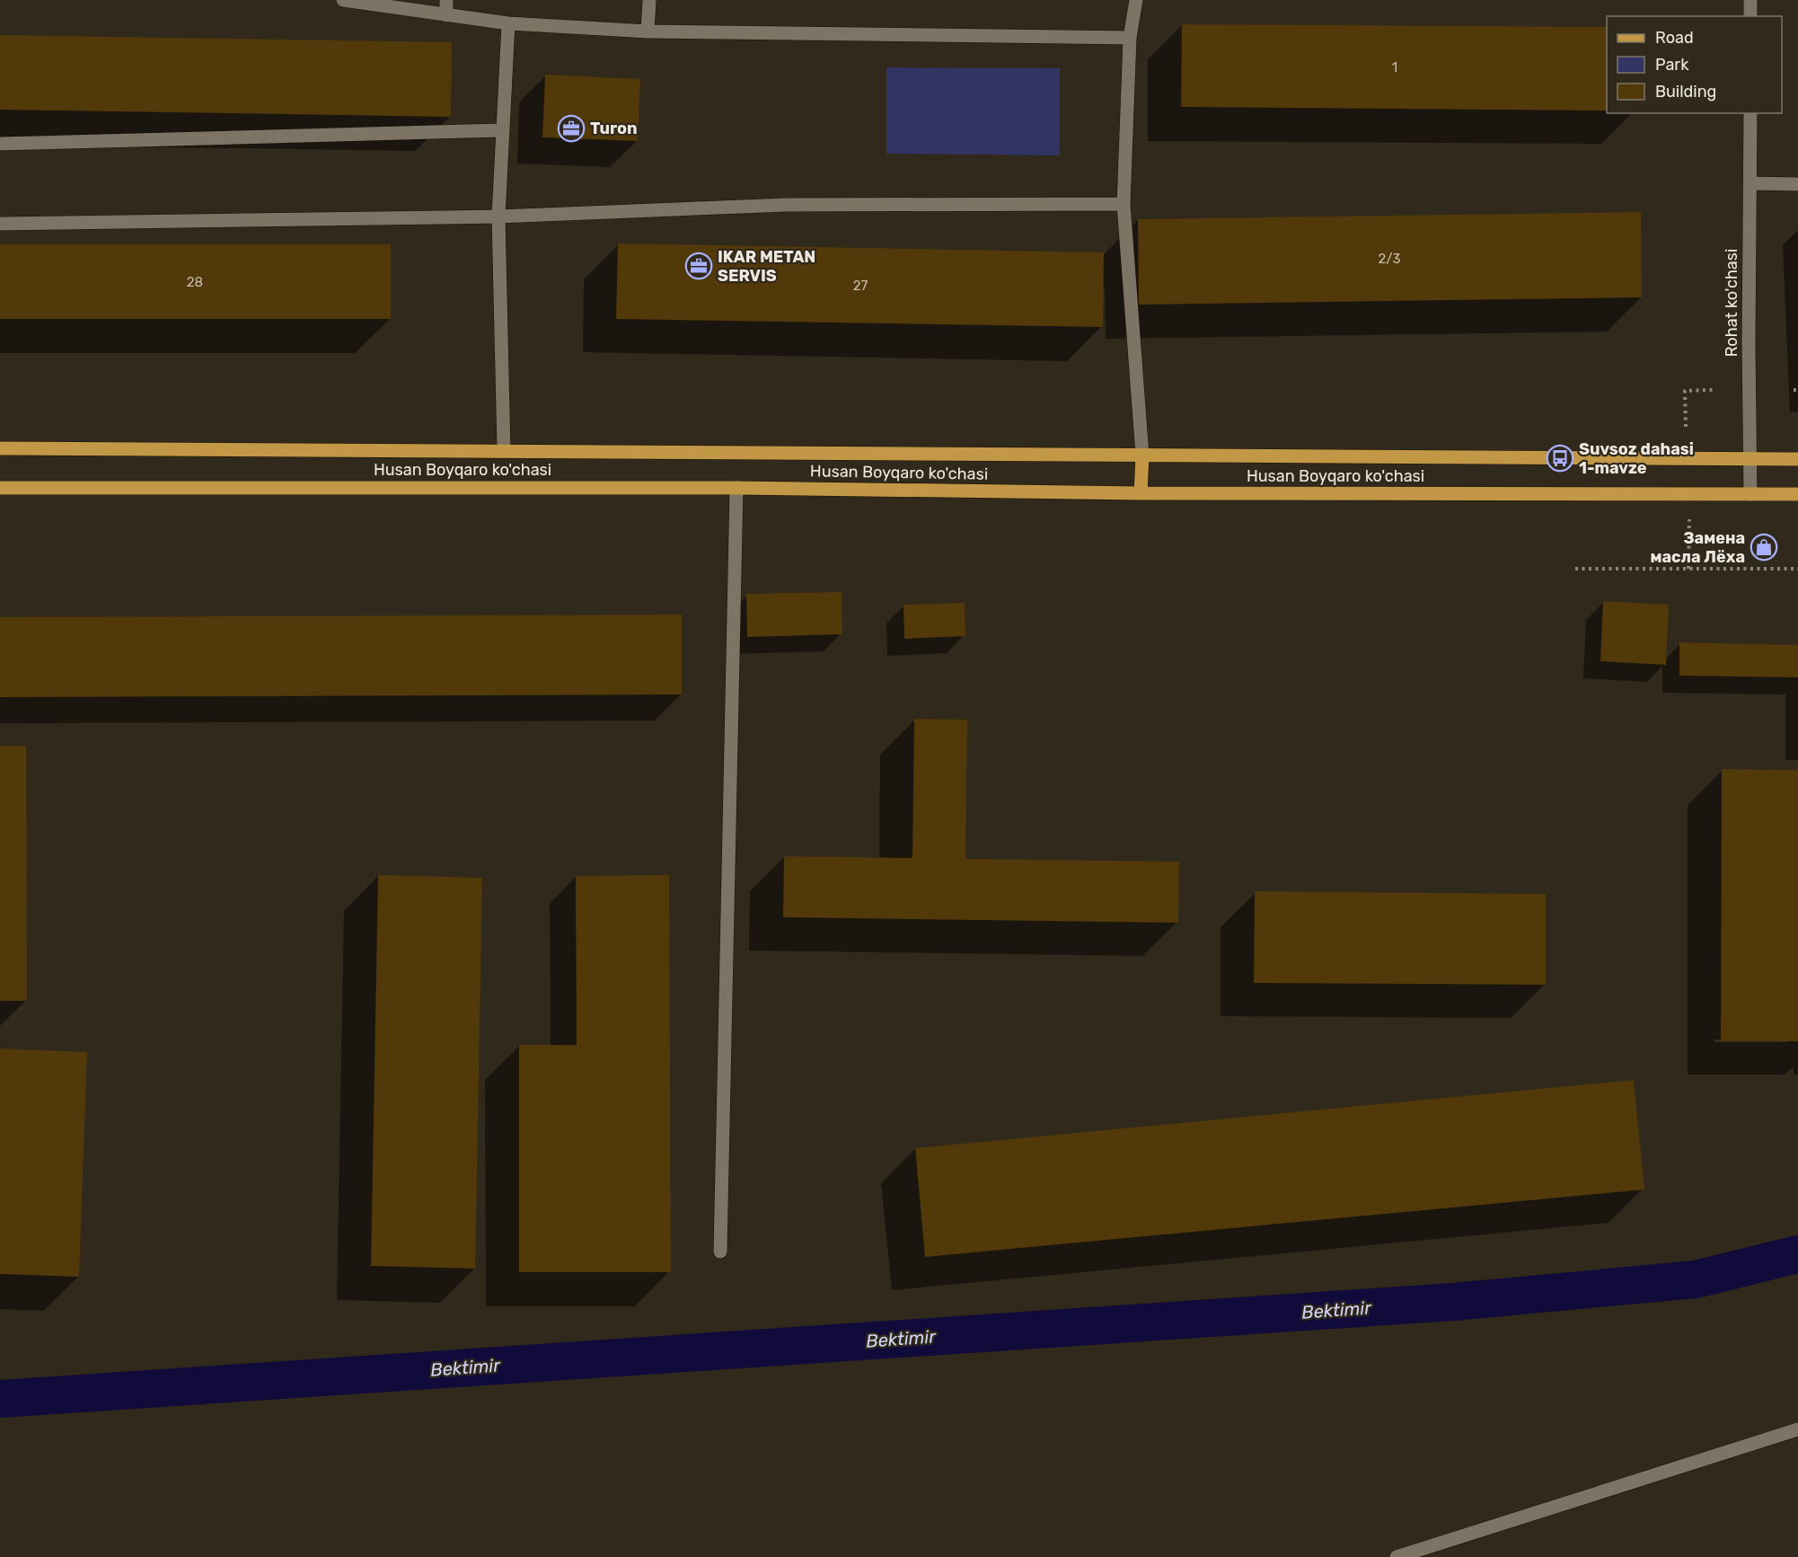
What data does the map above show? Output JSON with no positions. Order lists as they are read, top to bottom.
{
  "streets": {
    "main road": ["Husan Boyqaro ko'chasi"],
    "street": ["Rohat ko'chasi"]
  },
  "crossings": [
    ["Rohat ko'chasi", "Husan Boyqaro ko'chasi"]
  ],
  "water": ["Bektimir"],
  "places": {
    "office": ["Turon", "IKAR METAN SERVIS"],
    "bus stop": ["Suvsoz dahasi 1-mavze"],
    "shop": ["Замена масла Лёха"]
  },
  "house_numbers": [
    "1",
    "2/3",
    "28",
    "27"
  ],
  "legend": ["Road", "Park", "Building"]
}
